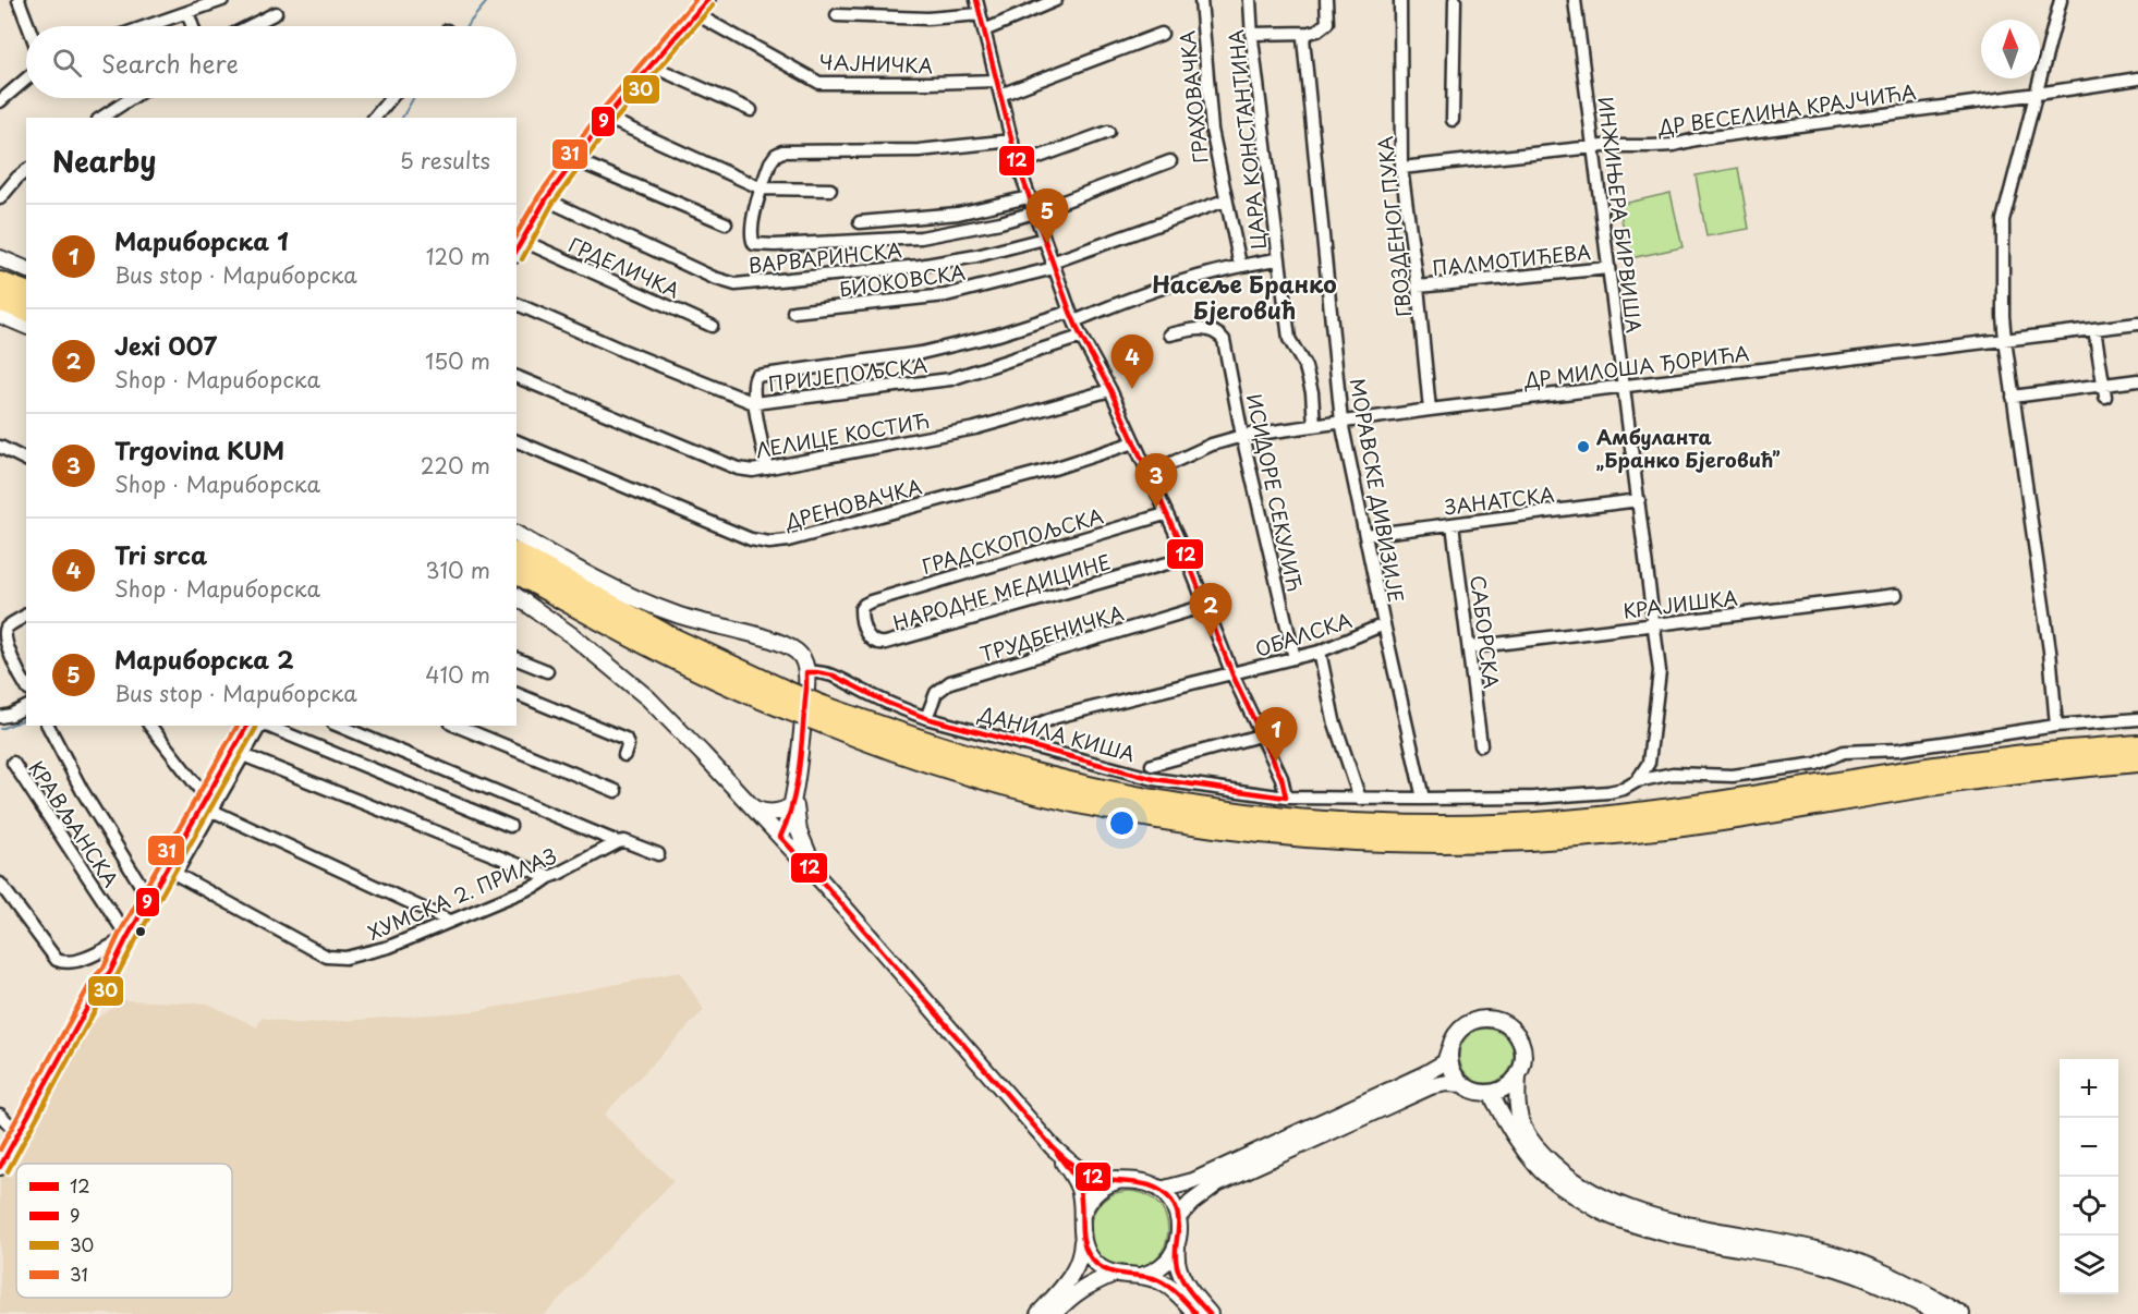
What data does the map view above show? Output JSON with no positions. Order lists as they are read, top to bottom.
{
  "streets": {
    "street": [
      "ЧАЈНИЧКА",
      "ГРАХОВАЧКА",
      "ДР ВЕСЕЛИНА КРАЈЧИЋА",
      "ЦАРА КОНСТАНТИНА",
      "ИНЖИЊЕРА БИРВИША",
      "ГВОЗДЕНОГ ПУКА",
      "ВАРВАРИНСКА",
      "ПАЛМОТИЋЕВА",
      "ГРДЕЛИЧКА",
      "БИОКОВСКА",
      "ДР МИЛОША ЂОРИЋА",
      "ПРИЈЕПОЉСКА",
      "ЛЕЛИЦЕ КОСТИЋ",
      "МОРАВСКЕ ДИВИЗИЈЕ",
      "ИСИДОРЕ СЕКУЛИЋ",
      "ЗАНАТСКА",
      "ДРЕНОВАЧКА",
      "ГРАДСКОПОЉСКА",
      "НАРОДНЕ МЕДИЦИНЕ",
      "КРАЈИШКА",
      "САБОРСКА",
      "ТРУДБЕНИЧКА",
      "ОБАЛСКА",
      "ДАНИЛА КИША",
      "КРАВЉАНСКА",
      "ХУМСКА 2. ПРИЛАЗ"
    ]
  },
  "crossings": [
    ["ГРАХОВАЧКА", "БИОКОВСКА"],
    ["ДР ВЕСЕЛИНА КРАЈЧИЋА", "ИНЖИЊЕРА БИРВИША"],
    ["ДР ВЕСЕЛИНА КРАЈЧИЋА", "ГВОЗДЕНОГ ПУКА"],
    ["ЦАРА КОНСТАНТИНА", "ДР МИЛОША ЂОРИЋА"],
    ["ИНЖИЊЕРА БИРВИША", "ПАЛМОТИЋЕВА"],
    ["ИНЖИЊЕРА БИРВИША", "ДР МИЛОША ЂОРИЋА"],
    ["ИНЖИЊЕРА БИРВИША", "ЗАНАТСКА"],
    ["ИНЖИЊЕРА БИРВИША", "КРАЈИШКА"],
    ["ИНЖИЊЕРА БИРВИША", "ДАНИЛА КИША"],
    ["ГВОЗДЕНОГ ПУКА", "ПАЛМОТИЋЕВА"],
    ["ГВОЗДЕНОГ ПУКА", "ДР МИЛОША ЂОРИЋА"],
    ["ДР МИЛОША ЂОРИЋА", "МОРАВСКЕ ДИВИЗИЈЕ"],
    ["ДР МИЛОША ЂОРИЋА", "ИСИДОРЕ СЕКУЛИЋ"],
    ["МОРАВСКЕ ДИВИЗИЈЕ", "ЗАНАТСКА"],
    ["МОРАВСКЕ ДИВИЗИЈЕ", "ОБАЛСКА"],
    ["МОРАВСКЕ ДИВИЗИЈЕ", "ДАНИЛА КИША"],
    ["ИСИДОРЕ СЕКУЛИЋ", "ОБАЛСКА"],
    ["ЗАНАТСКА", "САБОРСКА"],
    ["ГРАДСКОПОЉСКА", "НАРОДНЕ МЕДИЦИНЕ"],
    ["КРАЈИШКА", "САБОРСКА"],
    ["ТРУДБЕНИЧКА", "ДАНИЛА КИША"],
    ["ОБАЛСКА", "ДАНИЛА КИША"]
  ],
  "districts": ["Насеље Бранко Бјеговић"],
  "places": ["Амбуланта „Бранко Бјеговић”"],
  "lines": [
    "transit line 12",
    "transit line 9",
    "transit line 31",
    "transit line 30"
  ],
  "legend": [
    "12",
    "9",
    "30",
    "31"
  ],
  "north": "top",
  "page": {
    "search": "Search here",
    "heading": ["Nearby", "5 results"],
    "pins": [
      "5",
      "4",
      "3",
      "2",
      "1"
    ],
    "list": [
      {
        "mark": "1",
        "name": "Мариборска 1",
        "note": "Bus stop · Мариборска",
        "value": "120 m"
      },
      {
        "mark": "2",
        "name": "Jexi 007",
        "note": "Shop · Мариборска",
        "value": "150 m"
      },
      {
        "mark": "3",
        "name": "Trgovina KUM",
        "note": "Shop · Мариборска",
        "value": "220 m"
      },
      {
        "mark": "4",
        "name": "Tri srca",
        "note": "Shop · Мариборска",
        "value": "310 m"
      },
      {
        "mark": "5",
        "name": "Мариборска 2",
        "note": "Bus stop · Мариборска",
        "value": "410 m"
      }
    ],
    "map_buttons": ["+", "−"]
  }
}
